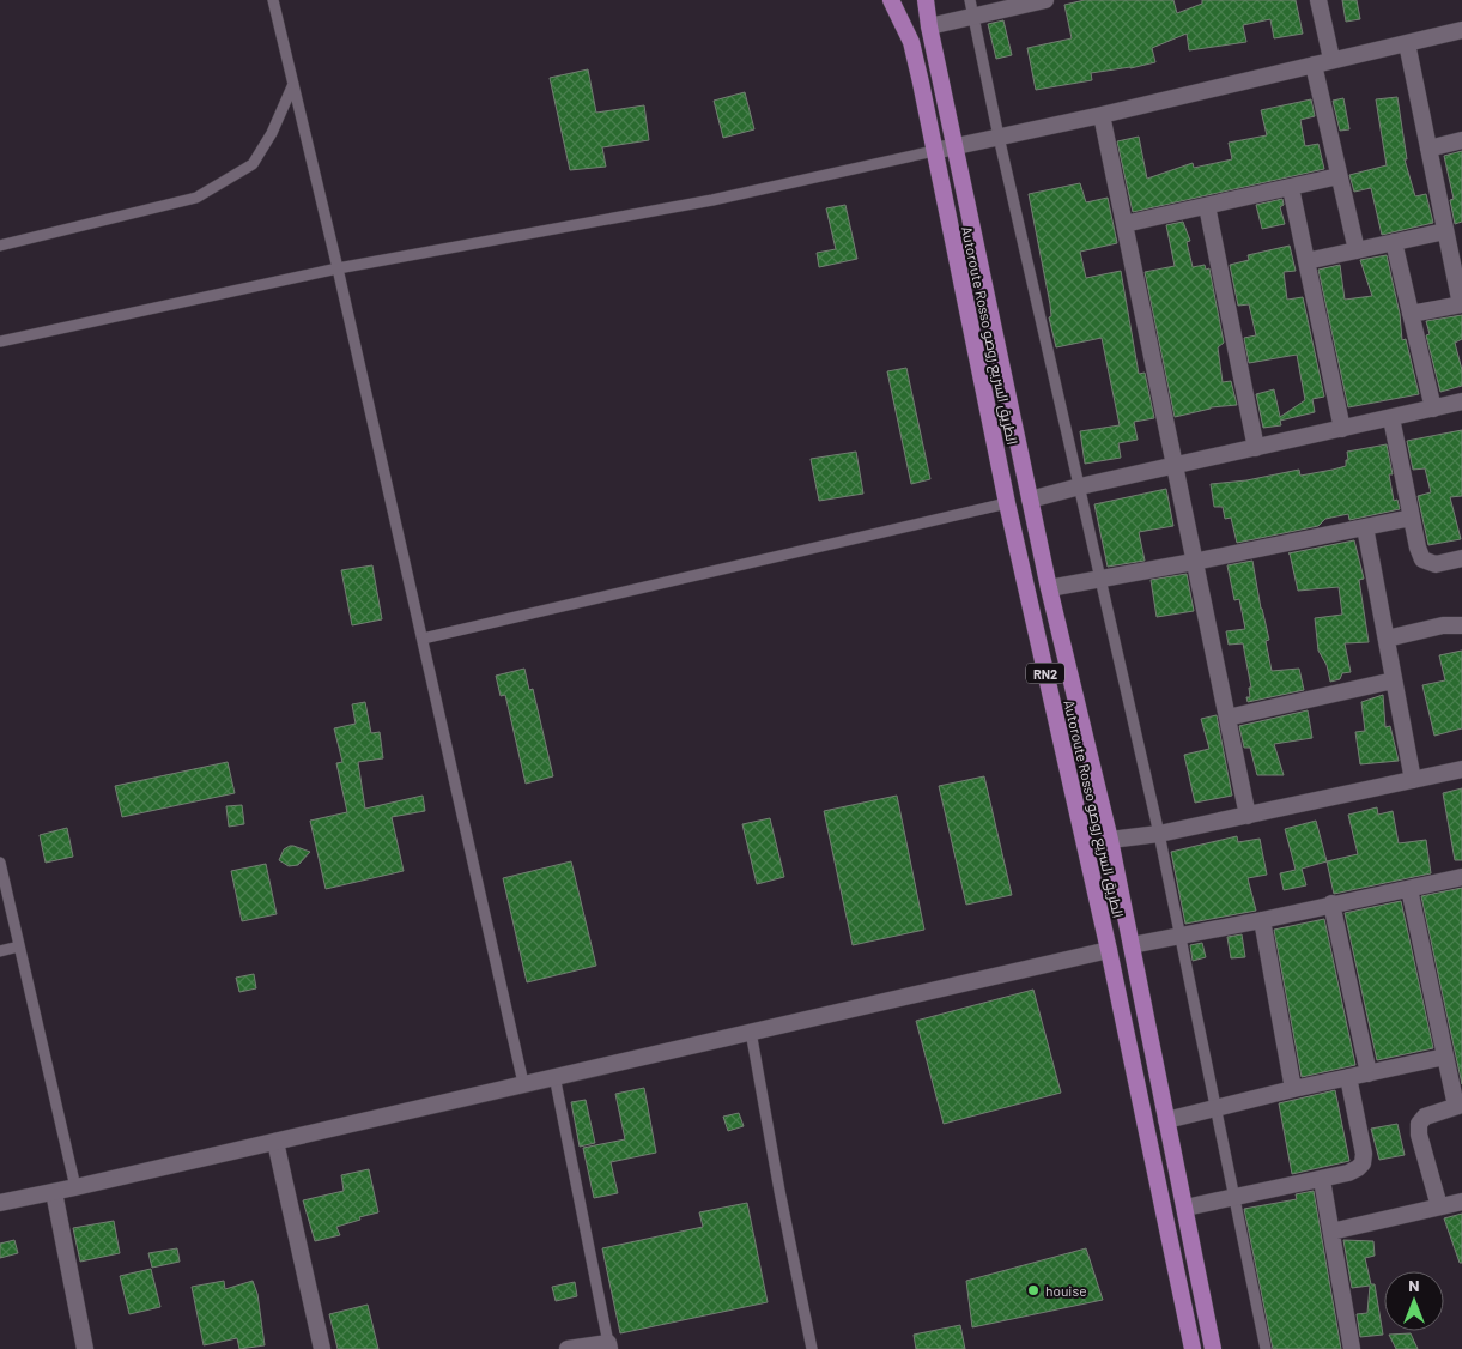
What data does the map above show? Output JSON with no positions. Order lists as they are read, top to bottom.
{
  "streets": {
    "highway": ["Autoroute Rosso الطريق السريع روصو", "RN2"]
  },
  "places": ["houise"],
  "north": "top"
}
